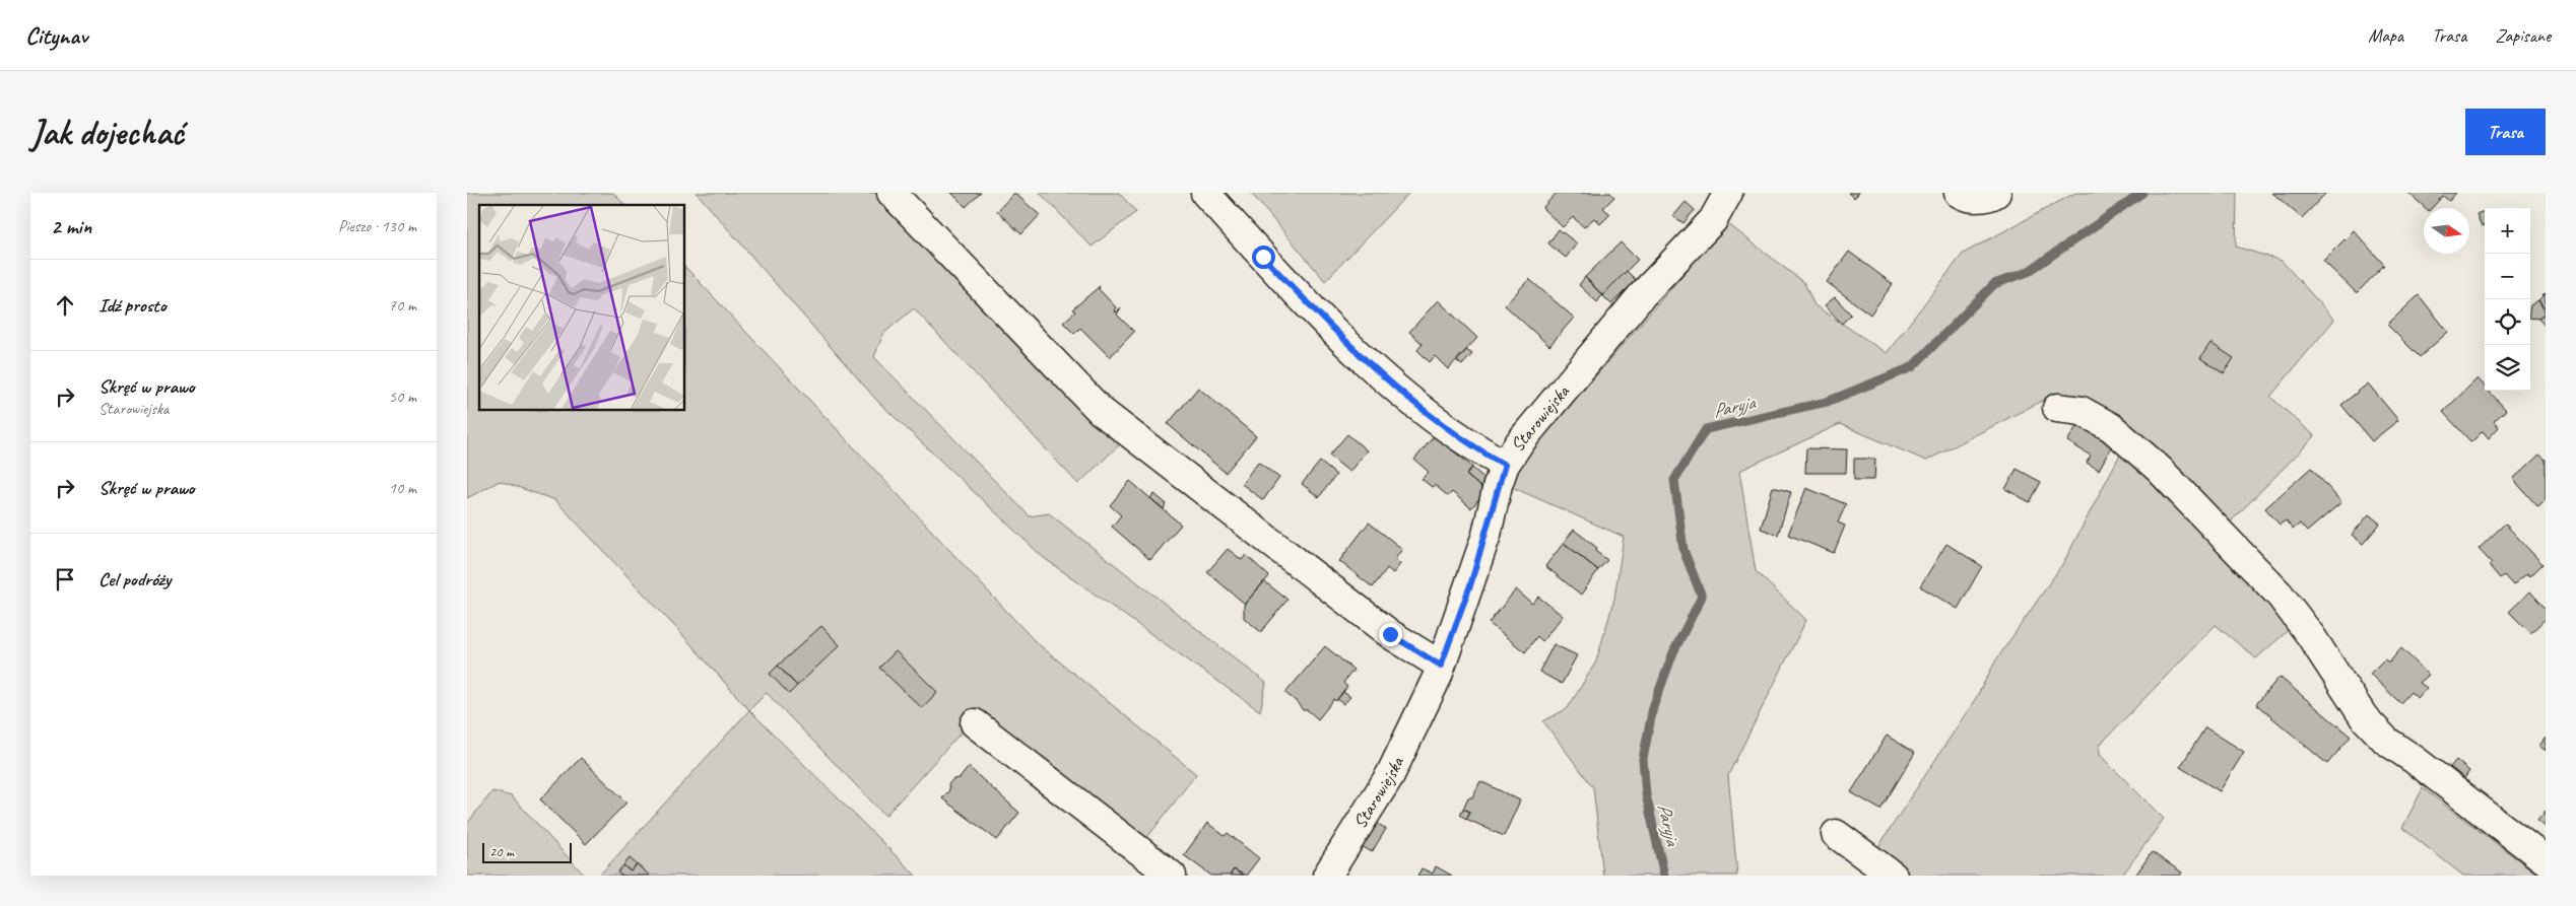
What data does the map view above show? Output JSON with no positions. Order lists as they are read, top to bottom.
{
  "streets": {
    "street": ["Starowiejska"]
  },
  "water": ["Paryja"],
  "scale_bar": "20 m",
  "north": "right",
  "page": {
    "header": "Citynav",
    "nav": ["Mapa", "Trasa", "Zapisane"],
    "buttons": "Trasa",
    "title": "Jak dojechać",
    "heading": ["2 min", "Pieszo · 130 m"],
    "map_buttons": ["+", "−"],
    "list": [
      ["Idź prosto", "70 m"],
      ["Skręć w prawo", "Starowiejska", "50 m"],
      ["Skręć w prawo", "10 m"],
      "Cel podróży"
    ],
    "scale": "20 m"
  }
}
